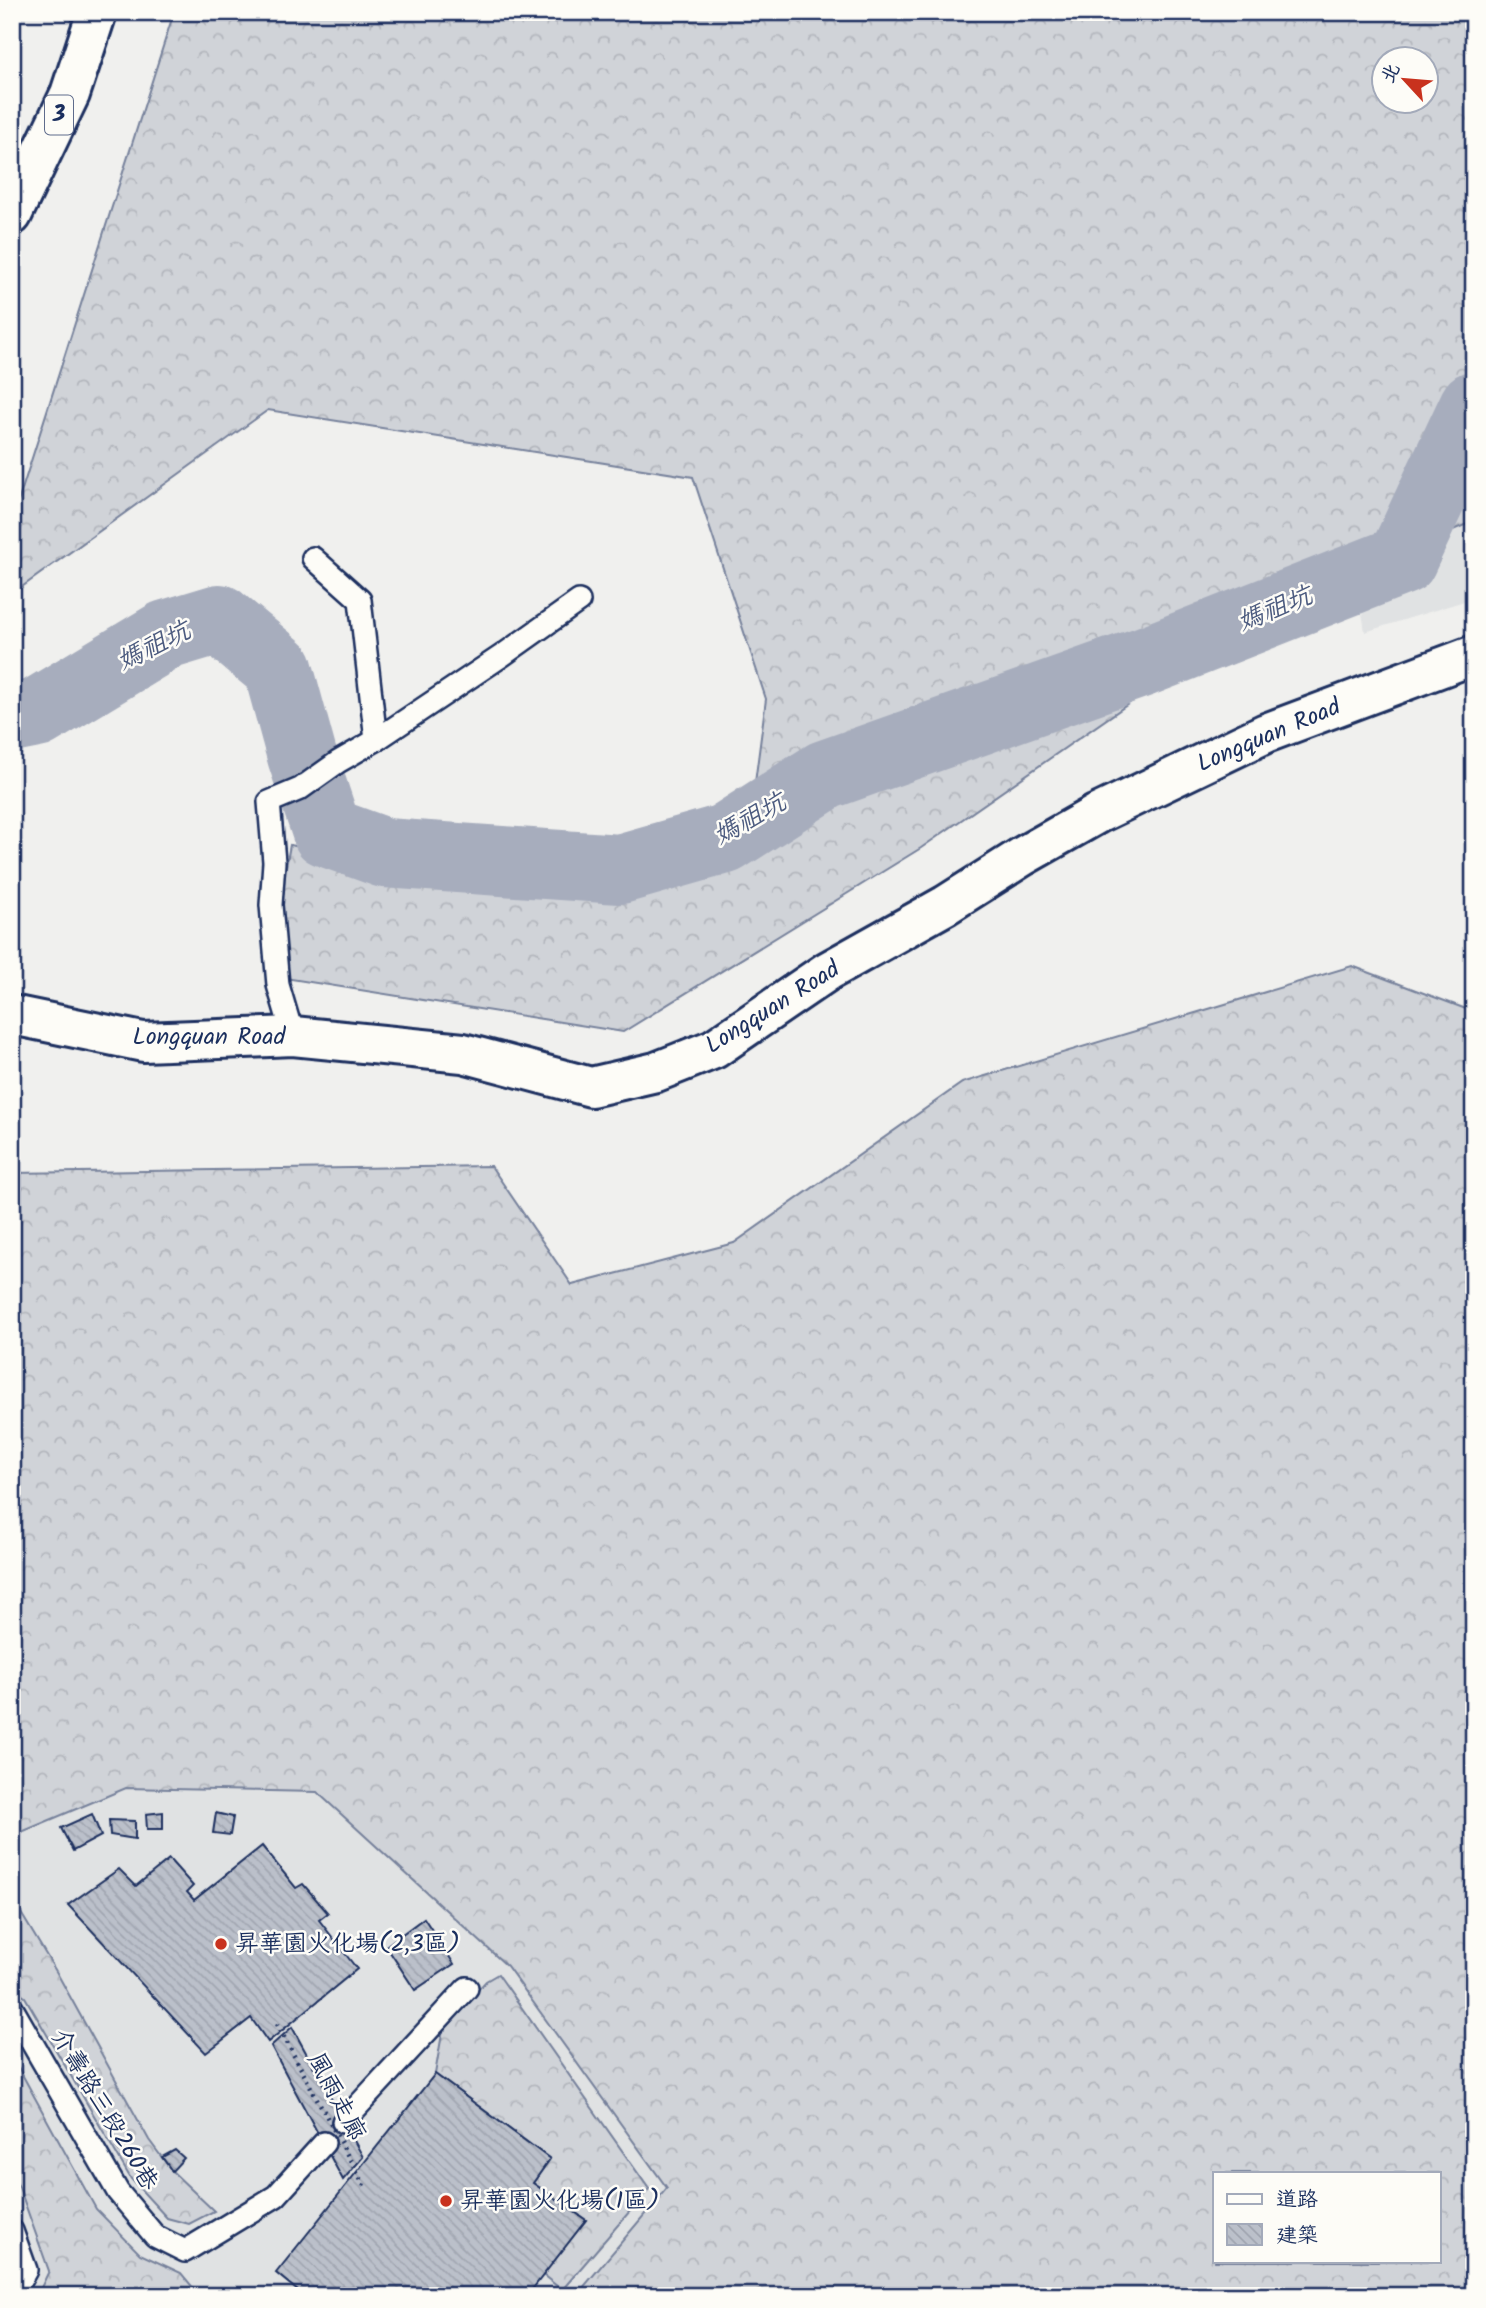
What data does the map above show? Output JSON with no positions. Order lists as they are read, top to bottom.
{
  "streets": {
    "main road": ["3", "Longquan Road"],
    "lane": ["介壽路三段260巷"],
    "path": ["風雨走廊"]
  },
  "water": ["媽祖坑"],
  "places": ["昇華園火化場(2,3區)", "昇華園火化場(1區)"],
  "legend": ["道路", "建築"],
  "north": "top left"
}
